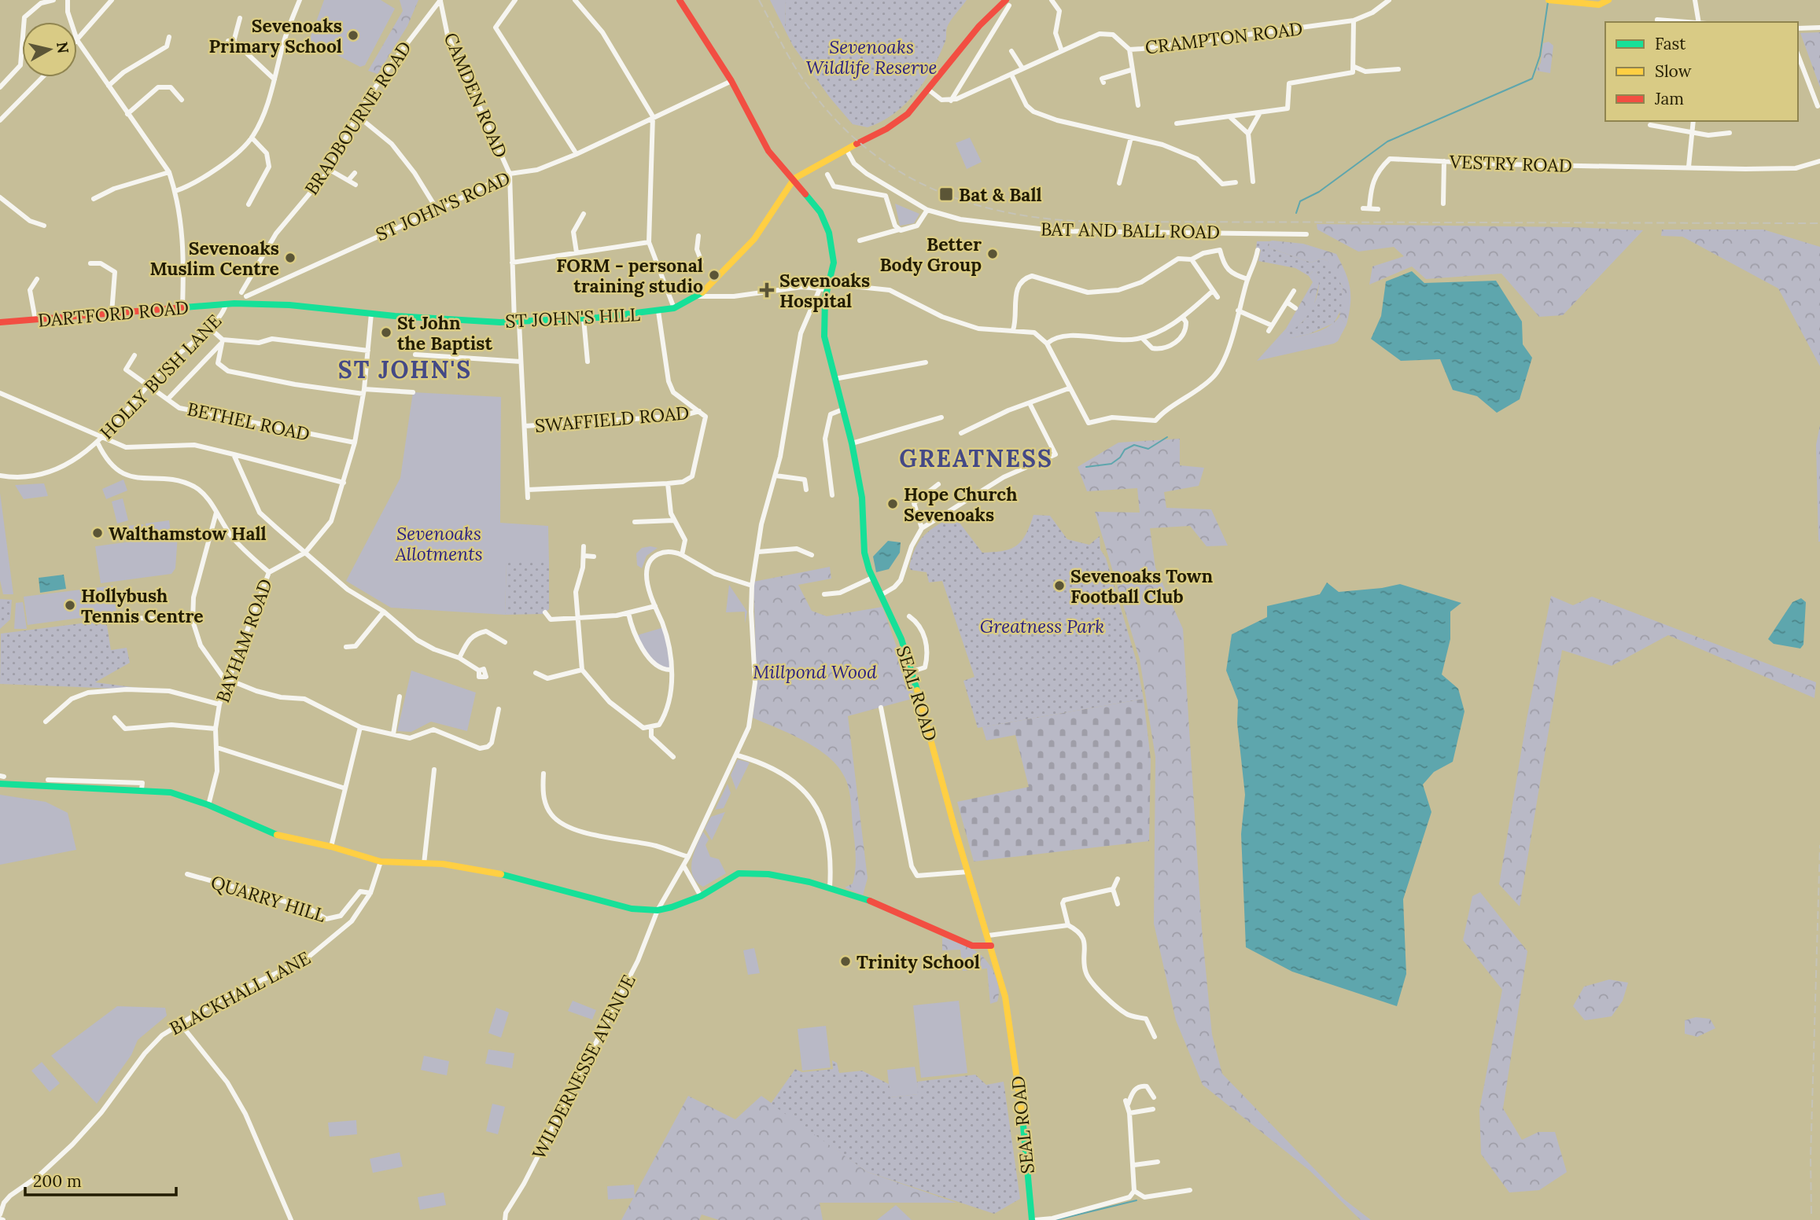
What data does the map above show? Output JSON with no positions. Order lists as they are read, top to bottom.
{
  "streets": {
    "main road": ["DARTFORD ROAD", "ST JOHN'S HILL", "SEAL ROAD"],
    "street": [
      "CRAMPTON ROAD",
      "CAMDEN ROAD",
      "BRADBOURNE ROAD",
      "VESTRY ROAD",
      "ST JOHN'S ROAD",
      "BAT AND BALL ROAD",
      "HOLLY BUSH LANE",
      "SWAFFIELD ROAD",
      "BETHEL ROAD",
      "BAYHAM ROAD",
      "QUARRY HILL",
      "BLACKHALL LANE",
      "WILDERNESSE AVENUE"
    ]
  },
  "crossings": [
    ["CAMDEN ROAD", "BRADBOURNE ROAD"],
    ["CAMDEN ROAD", "ST JOHN'S ROAD"],
    ["CAMDEN ROAD", "ST JOHN'S HILL"],
    ["CAMDEN ROAD", "SWAFFIELD ROAD"],
    ["BRADBOURNE ROAD", "ST JOHN'S ROAD"],
    ["BRADBOURNE ROAD", "ST JOHN'S HILL"],
    ["ST JOHN'S ROAD", "SEAL ROAD"],
    ["DARTFORD ROAD", "ST JOHN'S HILL"],
    ["DARTFORD ROAD", "HOLLY BUSH LANE"],
    ["ST JOHN'S HILL", "HOLLY BUSH LANE"],
    ["ST JOHN'S HILL", "SEAL ROAD"],
    ["HOLLY BUSH LANE", "BETHEL ROAD"],
    ["HOLLY BUSH LANE", "BAYHAM ROAD"],
    ["QUARRY HILL", "BLACKHALL LANE"]
  ],
  "districts": ["ST JOHN'S", "GREATNESS"],
  "parks": [
    "Sevenoaks Wildlife Reserve",
    "Sevenoaks Allotments",
    "Greatness Park",
    "Millpond Wood"
  ],
  "places": {
    "other": [
      "Sevenoaks Primary School",
      "Better Body Group",
      "Sevenoaks Muslim Centre",
      "FORM - personal training studio",
      "St John the Baptist",
      "Hope Church Sevenoaks",
      "Walthamstow Hall",
      "Sevenoaks Town Football Club",
      "Hollybush Tennis Centre",
      "Trinity School"
    ],
    "transit": ["Bat & Ball"],
    "health": ["Sevenoaks Hospital"]
  },
  "legend": ["Fast", "Slow", "Jam"],
  "scale_bar": "200 m",
  "north": "right"
}
